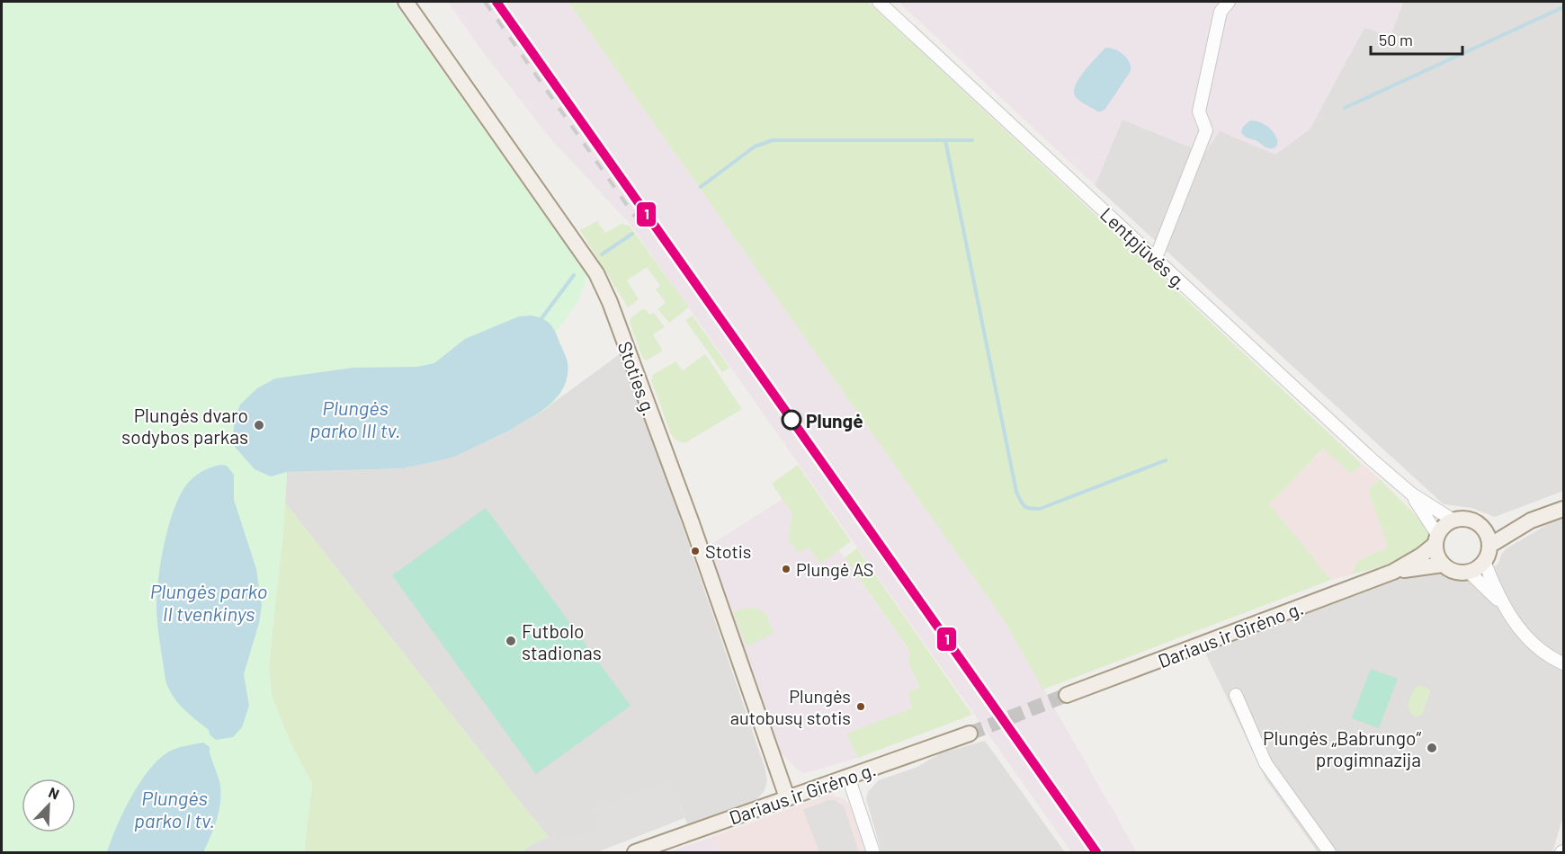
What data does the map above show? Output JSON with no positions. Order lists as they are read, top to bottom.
{
  "streets": {
    "main road": ["Stoties g.", "Dariaus ir Girėno g."],
    "street": ["Lentpjūvės g."]
  },
  "crossings": [
    ["Lentpjūvės g.", "Dariaus ir Girėno g."],
    ["Stoties g.", "Dariaus ir Girėno g."]
  ],
  "water": ["Plungės parko III tv.", "Plungės parko II tvenkinys", "Plungės parko I tv."],
  "places": [
    "Plungė",
    "Plungės dvaro sodybos parkas",
    "Stotis",
    "Plungė AS",
    "Futbolo stadionas",
    "Plungės autobusų stotis",
    "Plungės „Babrungo“ progimnazija"
  ],
  "lines": ["transit line 1"],
  "scale_bar": "50 m",
  "north": "top right"
}
